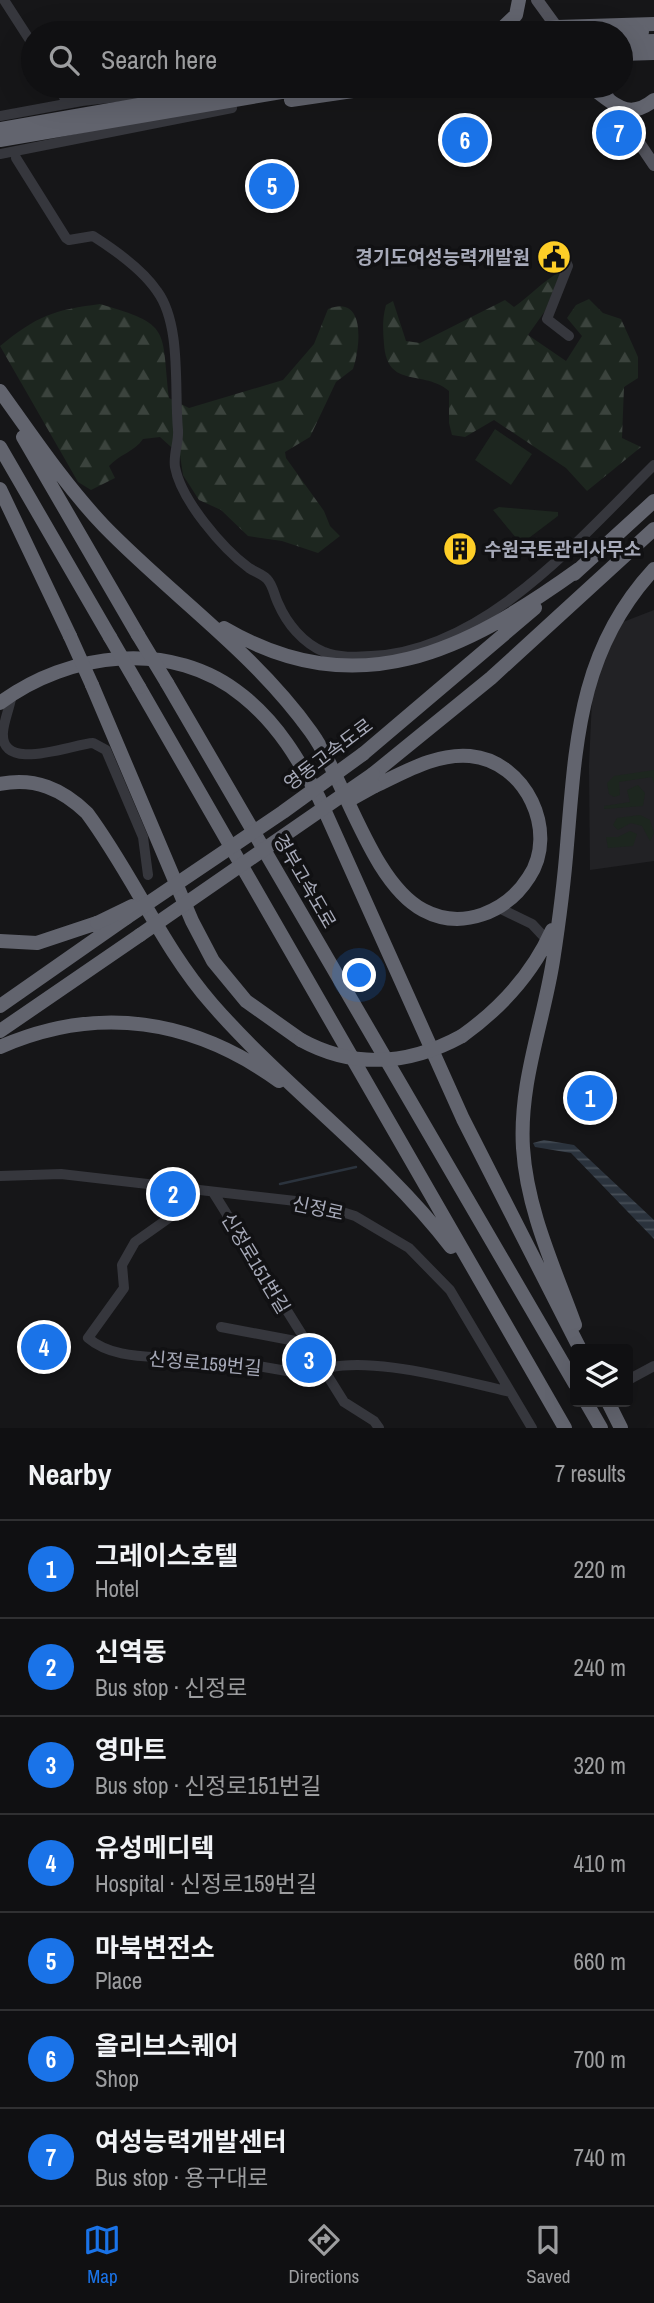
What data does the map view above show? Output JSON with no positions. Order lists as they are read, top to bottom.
{
  "streets": {
    "highway": ["영동고속도로", "경부고속도로"],
    "street": ["신정로", "신정로151번길", "신정로159번길"]
  },
  "crossings": [
    ["신정로", "신정로151번길"],
    ["신정로", "신정로159번길"],
    ["신정로151번길", "신정로159번길"]
  ],
  "places": {
    "public building": ["경기도여성능력개발원"],
    "building": ["수원국토관리사무소"]
  },
  "page": {
    "search": "Search here",
    "pins": [
      "7",
      "6",
      "5",
      "1",
      "2",
      "4",
      "3"
    ],
    "heading": ["Nearby", "7 results"],
    "list": [
      {
        "mark": "1",
        "name": "그레이스호텔",
        "note": "Hotel",
        "value": "220 m"
      },
      {
        "mark": "2",
        "name": "신역동",
        "note": "Bus stop · 신정로",
        "value": "240 m"
      },
      {
        "mark": "3",
        "name": "영마트",
        "note": "Bus stop · 신정로151번길",
        "value": "320 m"
      },
      {
        "mark": "4",
        "name": "유성메디텍",
        "note": "Hospital · 신정로159번길",
        "value": "410 m"
      },
      {
        "mark": "5",
        "name": "마북변전소",
        "note": "Place",
        "value": "660 m"
      },
      {
        "mark": "6",
        "name": "올리브스퀘어",
        "note": "Shop",
        "value": "700 m"
      },
      {
        "mark": "7",
        "name": "여성능력개발센터",
        "note": "Bus stop · 용구대로",
        "value": "740 m"
      }
    ],
    "nav": ["Map", "Directions", "Saved"]
  }
}
